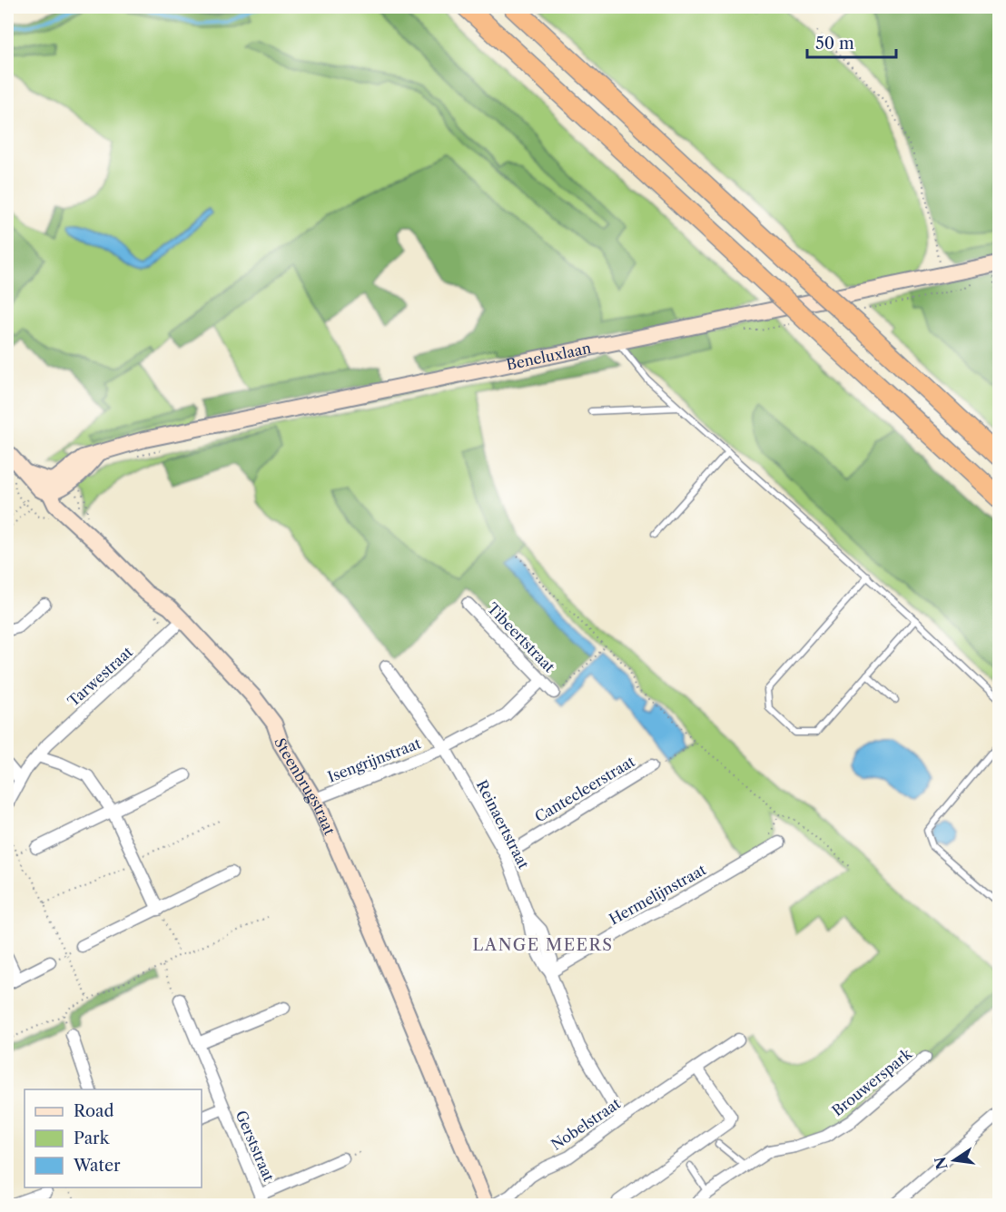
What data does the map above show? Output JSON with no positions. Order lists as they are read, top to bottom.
{
  "streets": {
    "street": [
      "Beneluxlaan",
      "Tibeertstraat",
      "Tarwestraat",
      "Isengrijnstraat",
      "Steenbrugstraat",
      "Cantecleerstraat",
      "Reinaertstraat",
      "Hermelijnstraat",
      "Brouwerspark",
      "Nobelstraat",
      "Gerststraat"
    ]
  },
  "crossings": [
    ["Beneluxlaan", "Steenbrugstraat"],
    ["Tibeertstraat", "Isengrijnstraat"],
    ["Tarwestraat", "Steenbrugstraat"],
    ["Isengrijnstraat", "Steenbrugstraat"],
    ["Isengrijnstraat", "Reinaertstraat"],
    ["Cantecleerstraat", "Reinaertstraat"],
    ["Reinaertstraat", "Hermelijnstraat"],
    ["Reinaertstraat", "Nobelstraat"]
  ],
  "districts": ["LANGE MEERS"],
  "legend": ["Road", "Park", "Water"],
  "scale_bar": "50 m",
  "north": "left"
}
